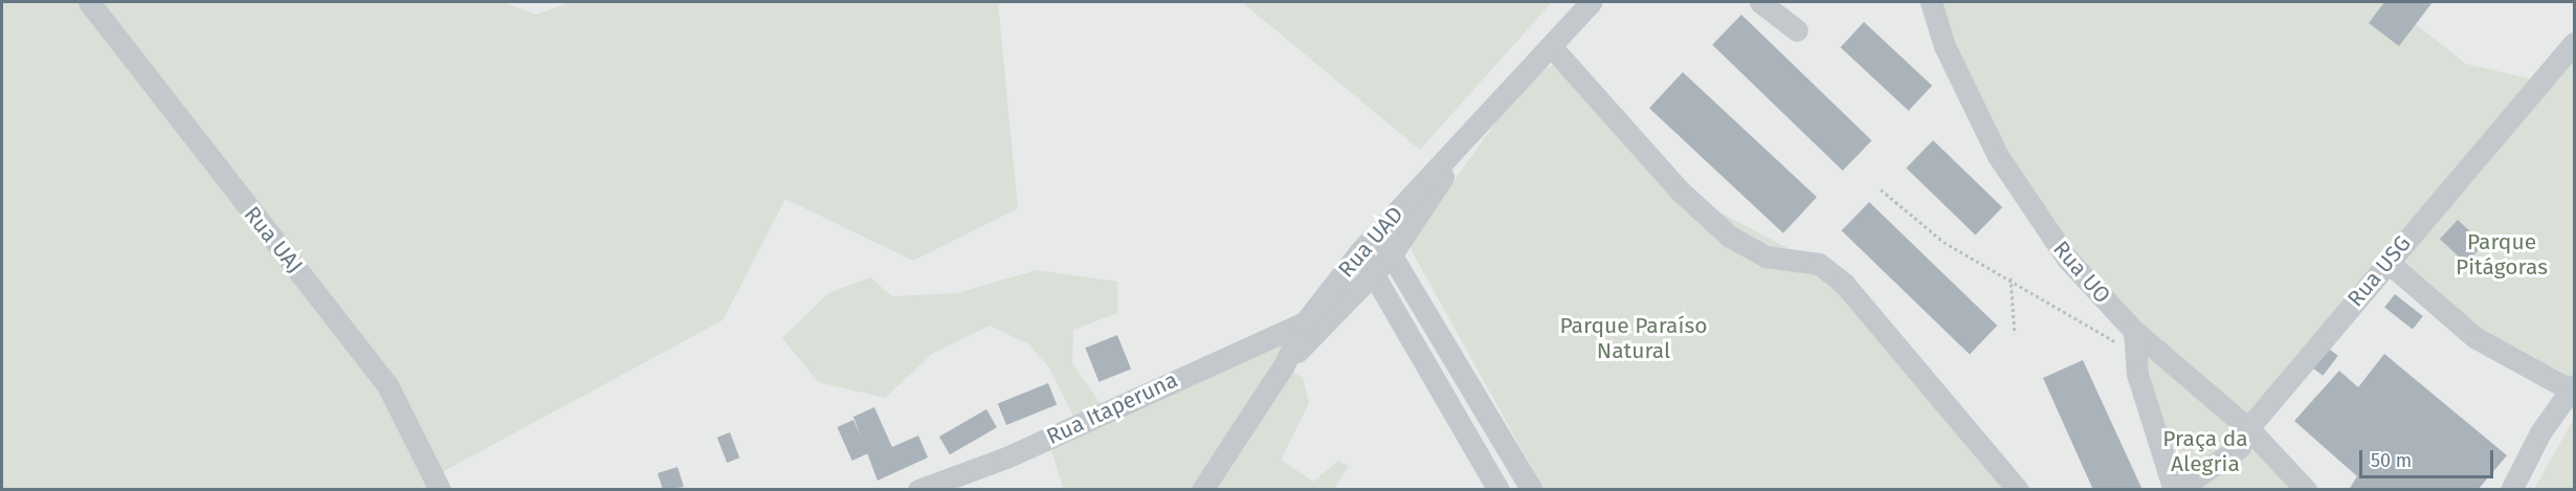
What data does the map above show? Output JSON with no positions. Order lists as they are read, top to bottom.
{
  "streets": {
    "street": [
      "Rua UAJ",
      "Rua UAD",
      "Rua USG",
      "Rua UO",
      "Rua Itaperuna"
    ]
  },
  "crossings": [
    ["Rua UAD", "Rua Itaperuna"],
    ["Rua USG", "Rua UO"]
  ],
  "parks": ["Parque Pitágoras", "Parque Paraíso Natural", "Praça da Alegria"],
  "scale_bar": "50 m"
}
